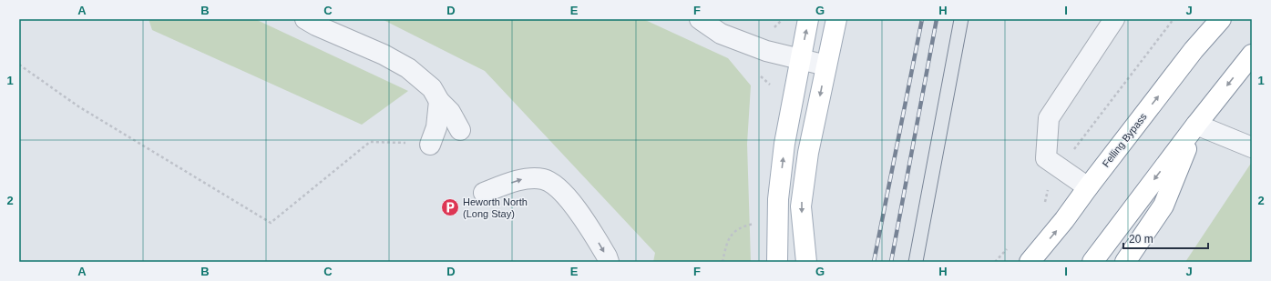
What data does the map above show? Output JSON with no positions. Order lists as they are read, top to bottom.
{
  "streets": {
    "main road": ["Felling Bypass"]
  },
  "places": {
    "parking": ["Heworth North (Long Stay)"]
  },
  "scale_bar": "20 m",
  "grid": {
    "columns": [
      "A",
      "B",
      "C",
      "D",
      "E",
      "F",
      "G",
      "H",
      "I",
      "J"
    ],
    "rows": ["1", "2"]
  }
}
